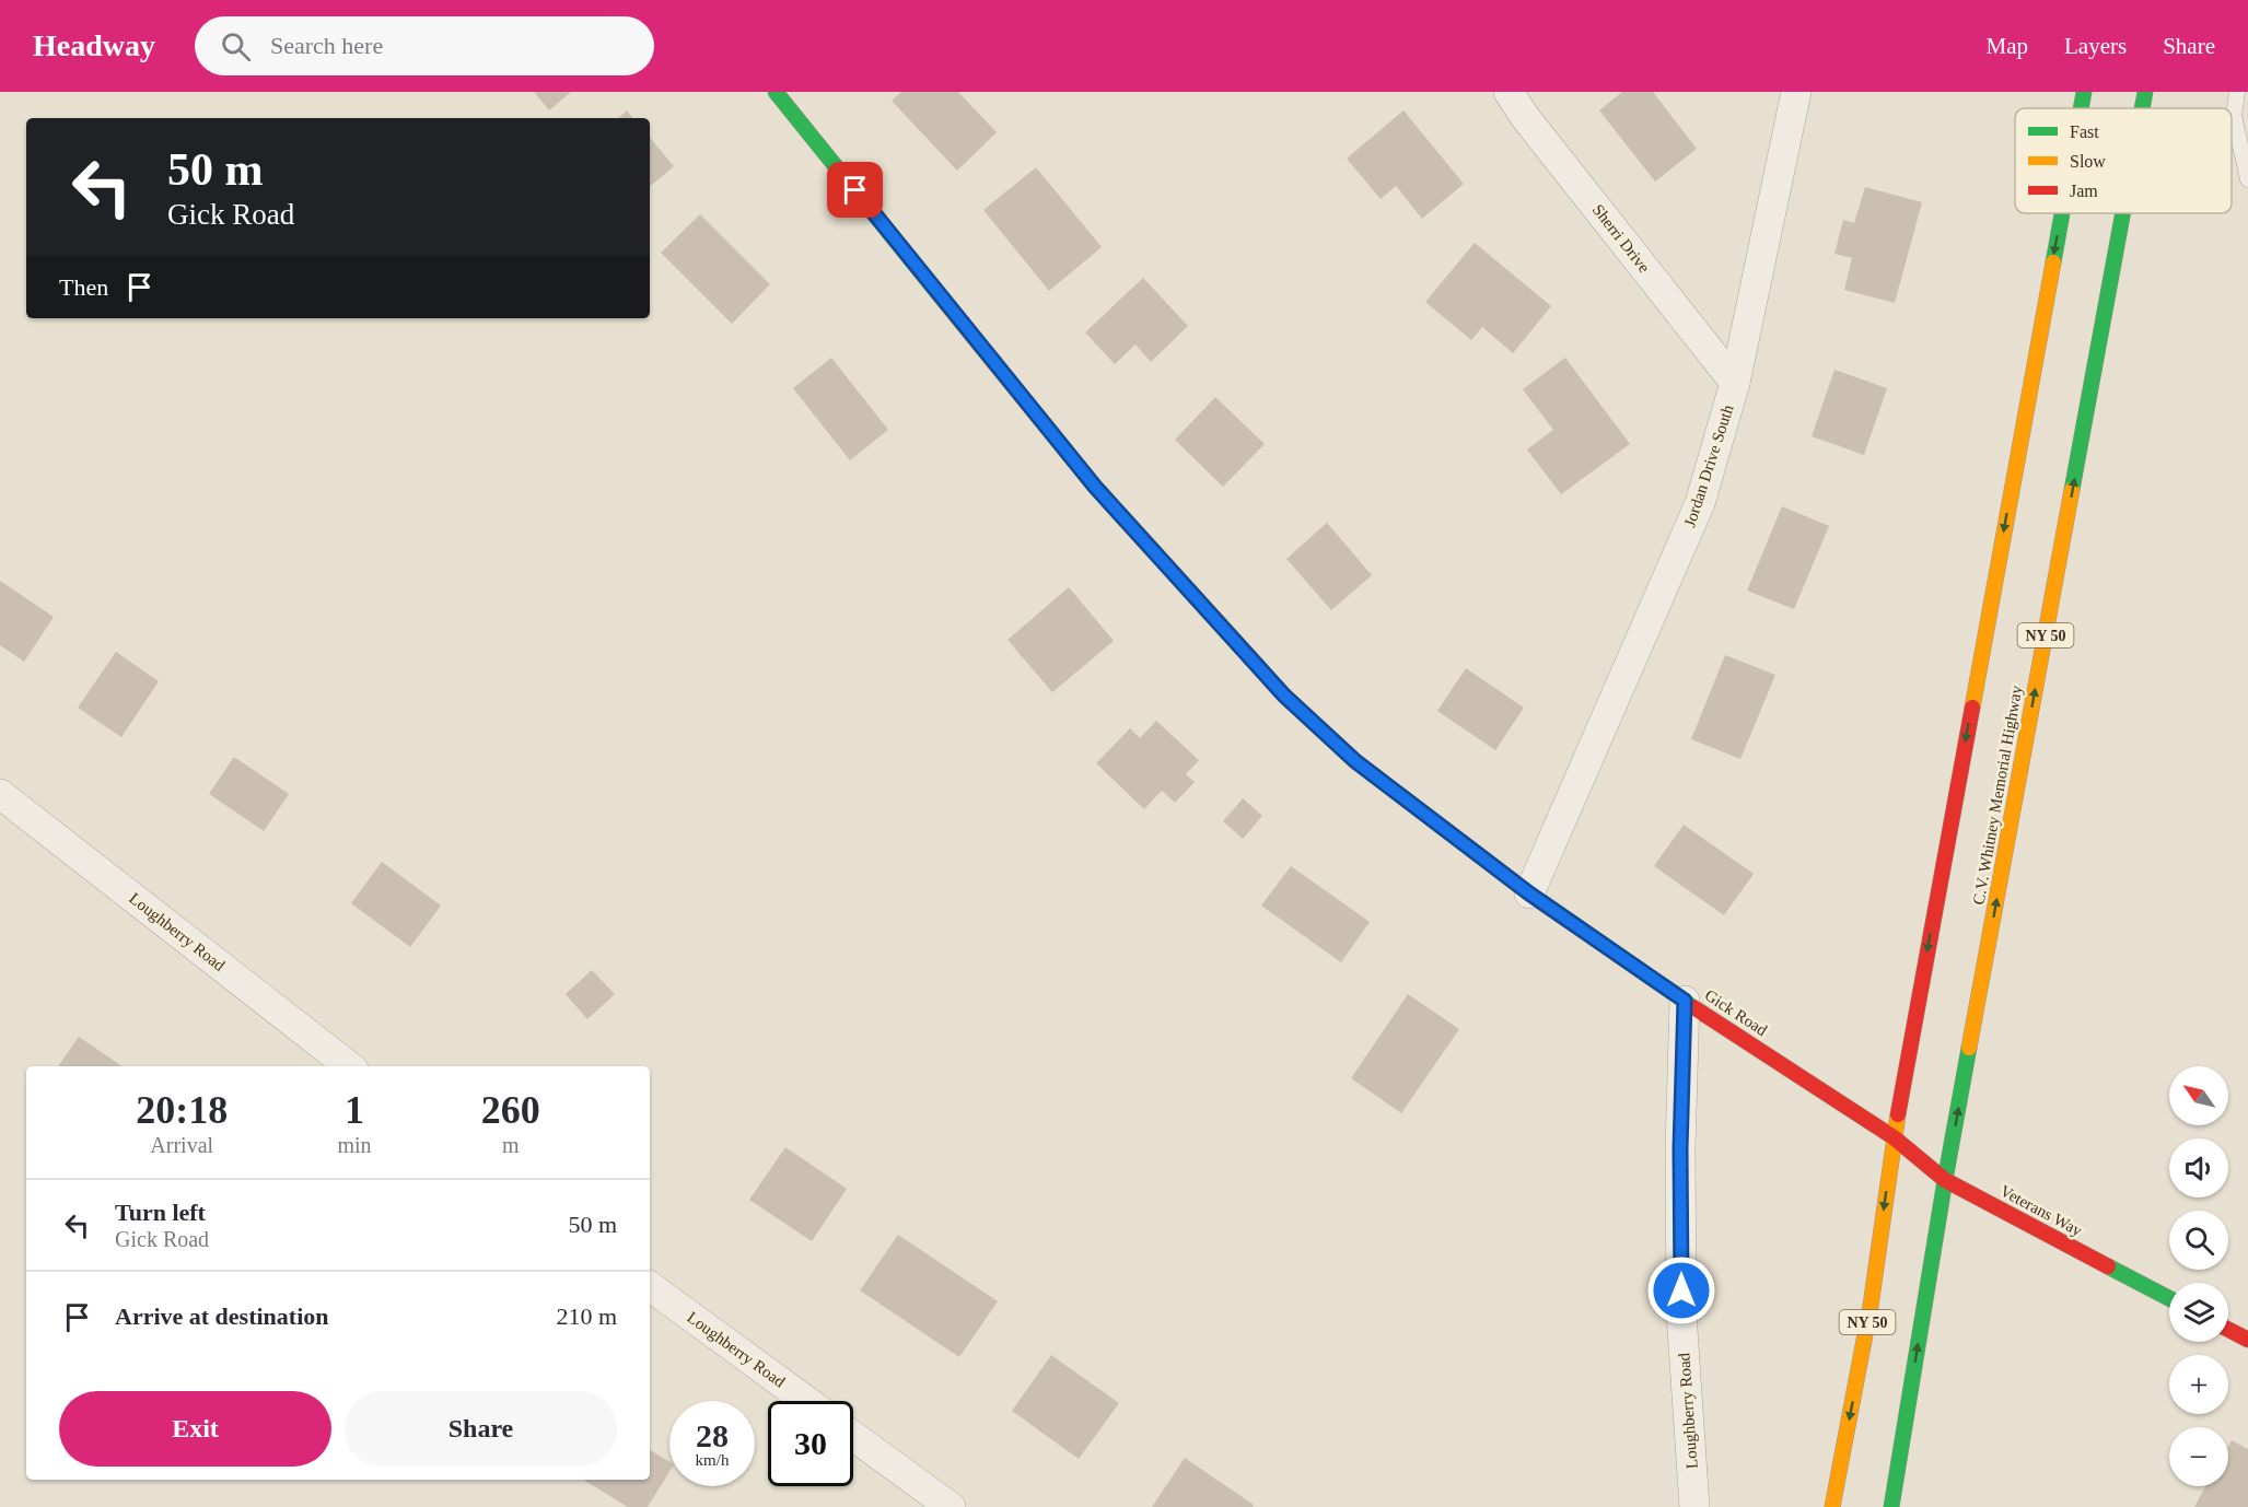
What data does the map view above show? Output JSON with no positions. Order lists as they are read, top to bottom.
{
  "streets": {
    "main road": [
      "NY 50",
      "C.V. Whitney Memorial Highway",
      "Gick Road",
      "Veterans Way"
    ],
    "street": ["Sherri Drive", "Jordan Drive South", "Loughberry Road"]
  },
  "crossings": [
    ["Sherri Drive", "Jordan Drive South"],
    ["Jordan Drive South", "Gick Road"],
    ["NY 50", "Gick Road"],
    ["NY 50", "Veterans Way"],
    ["C.V. Whitney Memorial Highway", "Veterans Way"],
    ["Loughberry Road", "Gick Road"],
    ["Gick Road", "Veterans Way"]
  ],
  "legend": ["Fast", "Slow", "Jam"],
  "north": "top left",
  "page": {
    "header": "Headway",
    "search": "Search here",
    "nav": ["Map", "Layers", "Share"],
    "turn": ["50 m", "Gick Road"],
    "then": "Then",
    "map_buttons": ["+", "−"],
    "eta": [
      "20:18",
      "Arrival",
      "1",
      "min",
      "260",
      "m"
    ],
    "list": [
      {
        "name": "Turn left",
        "note": "Gick Road",
        "value": "50 m"
      },
      {
        "name": "Arrive at destination",
        "value": "210 m"
      }
    ],
    "buttons": ["Exit", "Share"],
    "speed": "28 km/h",
    "limit": "30"
  }
}
